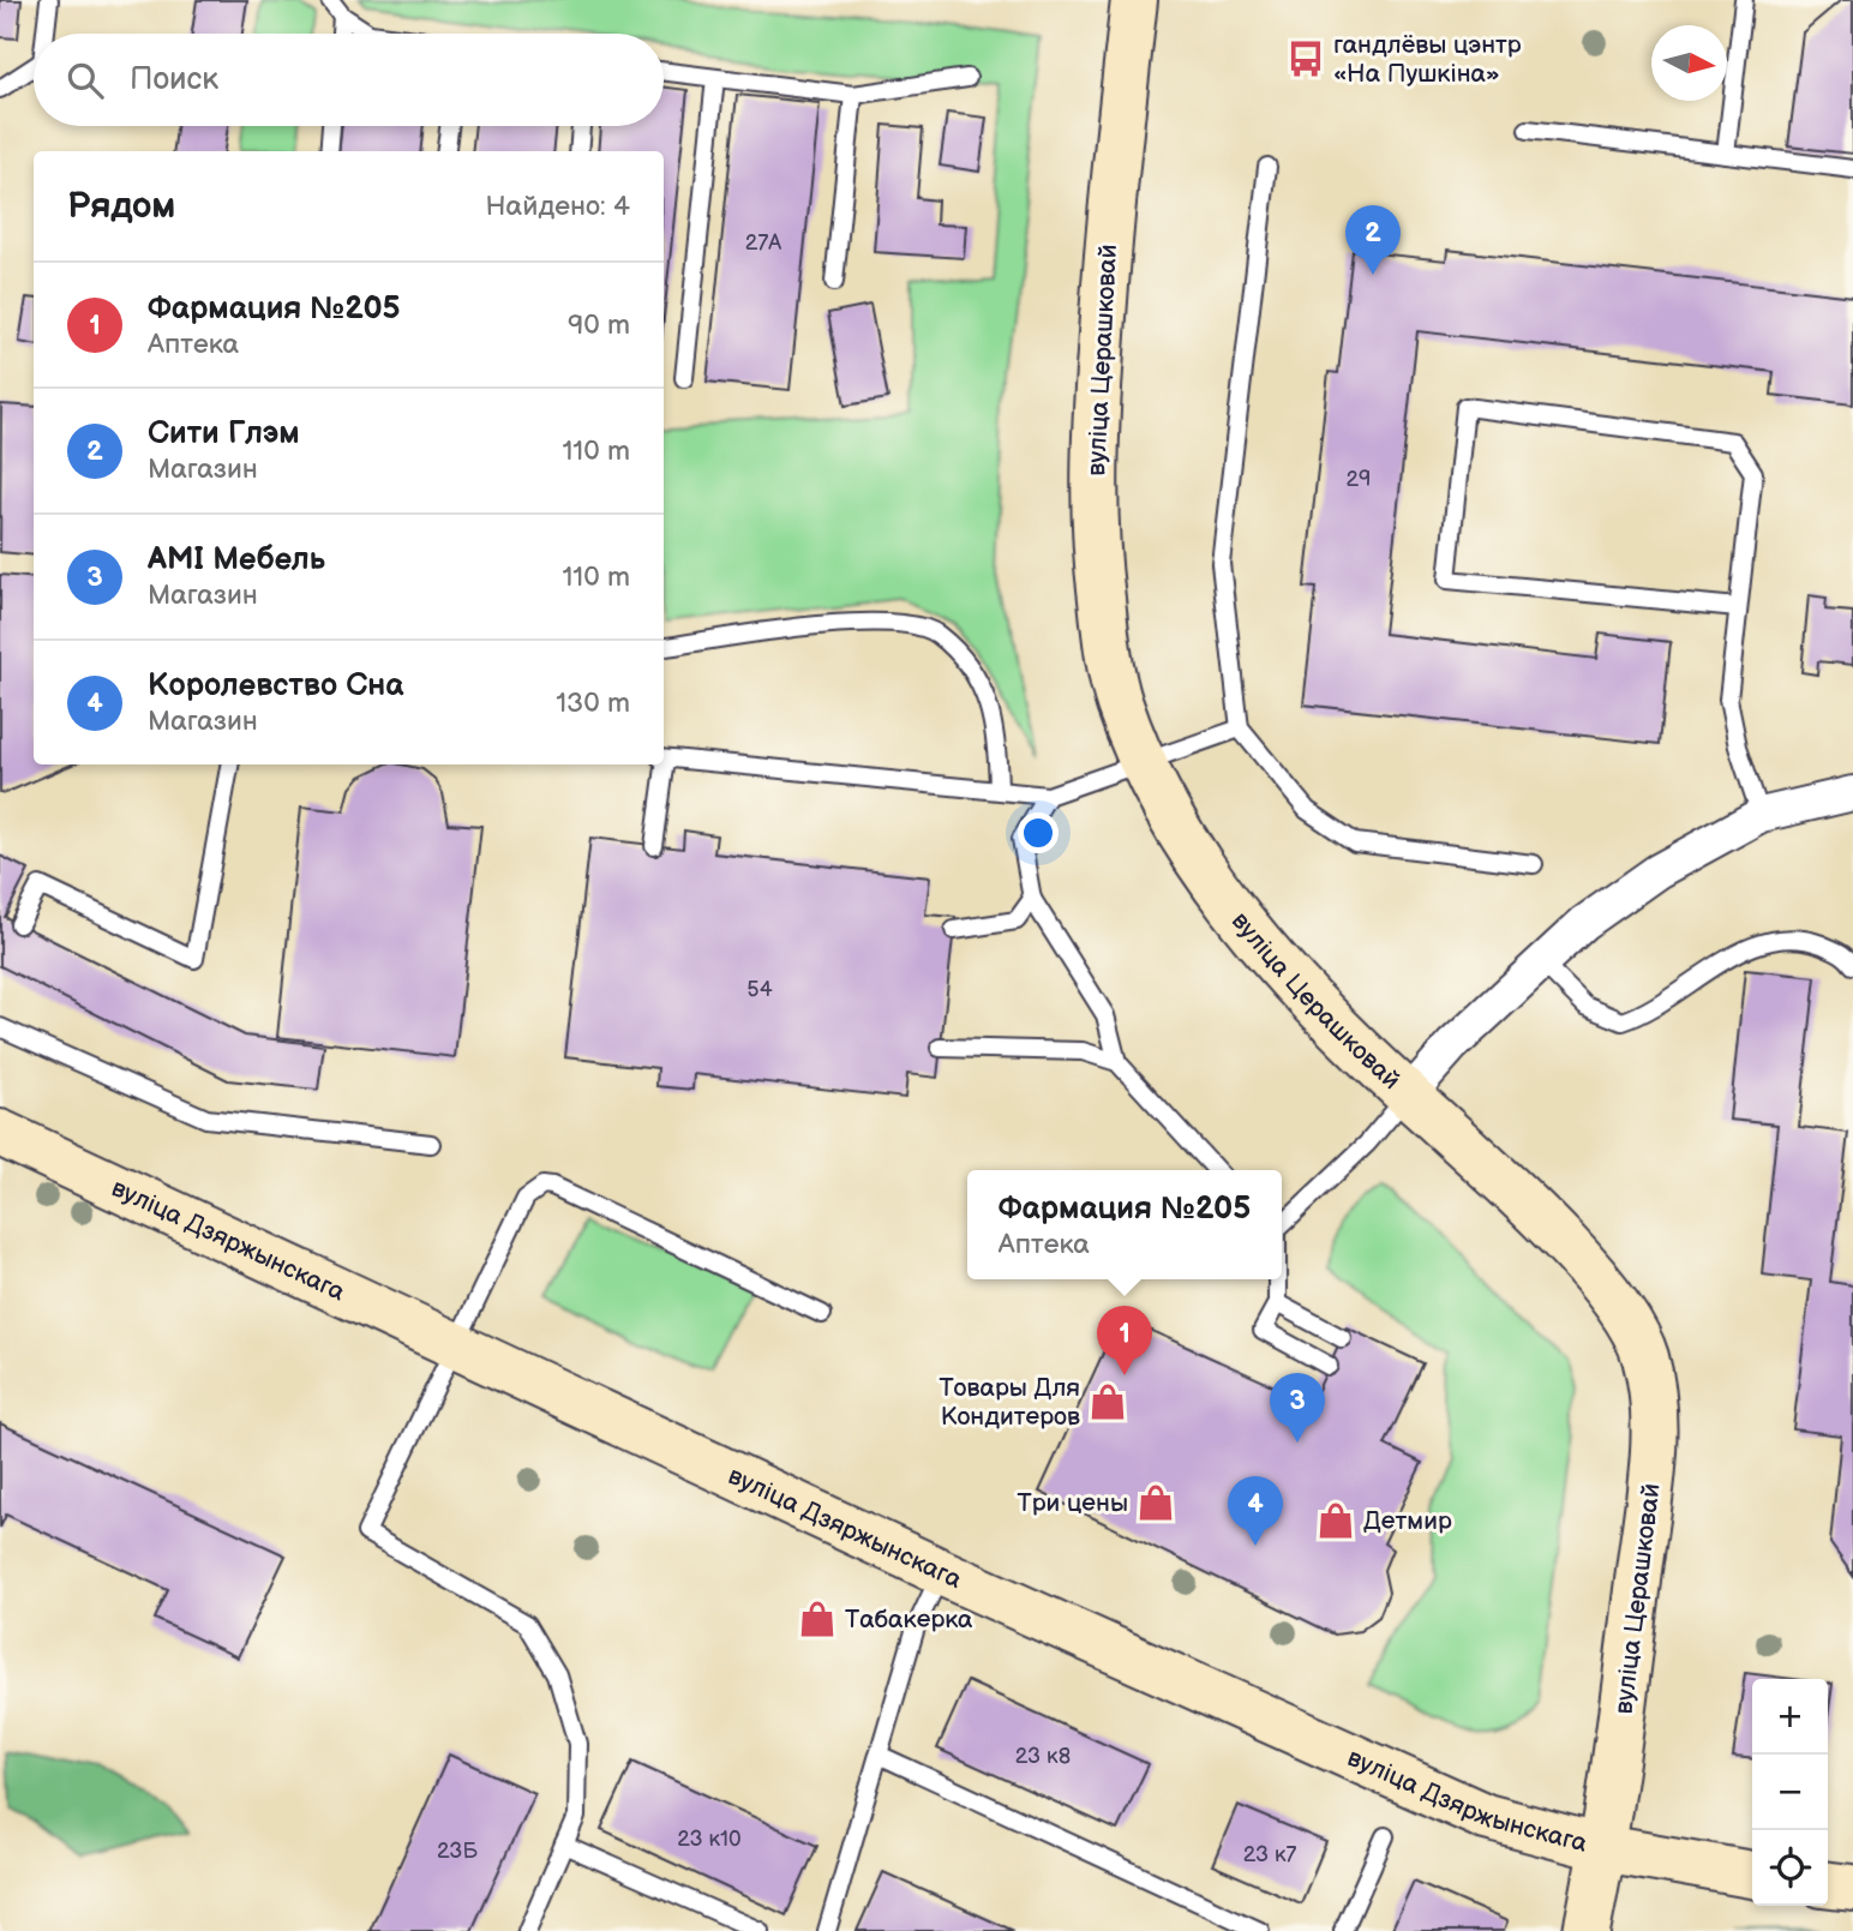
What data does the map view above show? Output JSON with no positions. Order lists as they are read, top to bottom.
{
  "streets": {
    "street": ["вуліца Церашковай", "вуліца Дзяржынскага"]
  },
  "crossings": [
    ["вуліца Церашковай", "вуліца Дзяржынскага"]
  ],
  "places": {
    "bus stop": ["гандлёвы цэнтр «На Пушкіна»"],
    "shop": [
      "Товары Для Кондитеров",
      "Три цены",
      "Детмир",
      "Табакерка"
    ]
  },
  "house_numbers": [
    "27А",
    "29",
    "54",
    "23 к8",
    "23 к10",
    "23Б",
    "23 к7"
  ],
  "north": "right",
  "page": {
    "search": "Поиск",
    "heading": ["Рядом", "Найдено: 4"],
    "pins": [
      "2",
      "1",
      "3",
      "4"
    ],
    "list": [
      {
        "mark": "1",
        "name": "Фармация №205",
        "note": "Аптека",
        "value": "90 m"
      },
      {
        "mark": "2",
        "name": "Сити Глэм",
        "note": "Магазин",
        "value": "110 m"
      },
      {
        "mark": "3",
        "name": "AMI Мебель",
        "note": "Магазин",
        "value": "110 m"
      },
      {
        "mark": "4",
        "name": "Королевство Сна",
        "note": "Магазин",
        "value": "130 m"
      }
    ],
    "popup": ["Фармация №205", "Аптека"],
    "map_buttons": ["+", "−"]
  }
}
